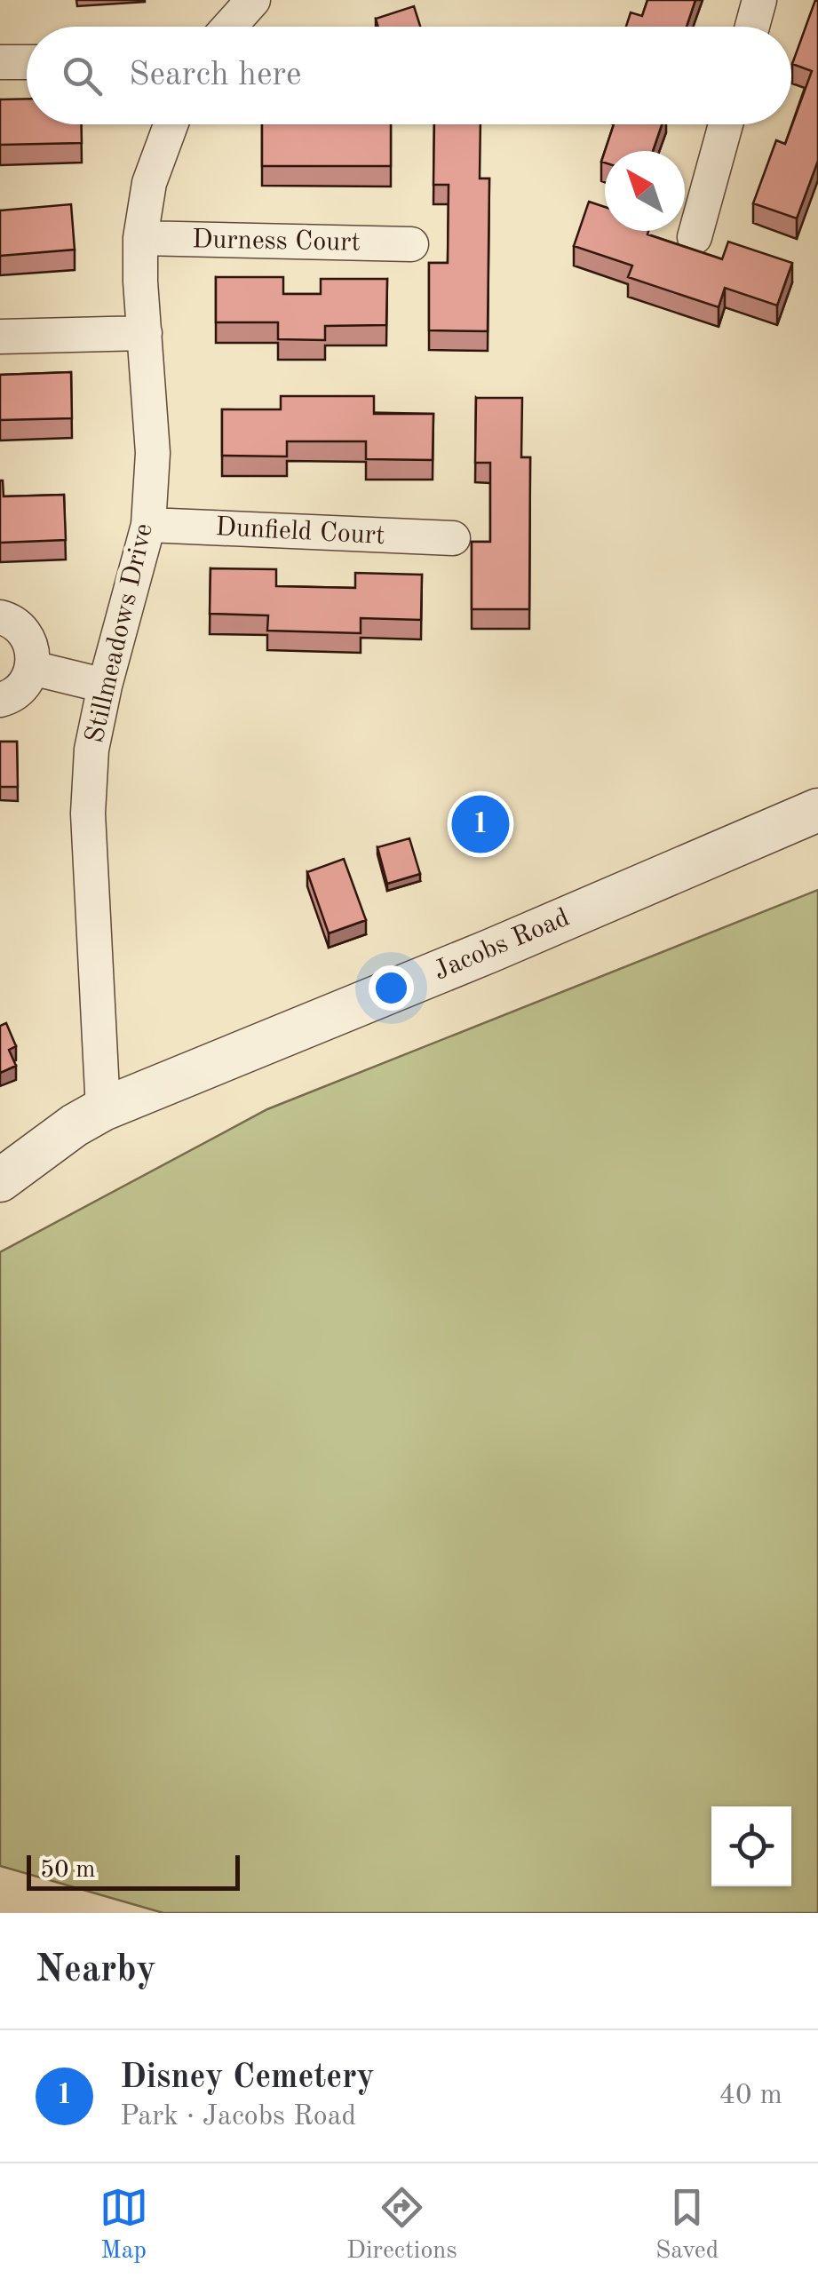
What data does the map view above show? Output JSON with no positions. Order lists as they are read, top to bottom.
{
  "streets": {
    "street": [
      "Durness Court",
      "Dunfield Court",
      "Stillmeadows Drive",
      "Jacobs Road"
    ]
  },
  "crossings": [
    ["Durness Court", "Stillmeadows Drive"],
    ["Dunfield Court", "Stillmeadows Drive"],
    ["Stillmeadows Drive", "Jacobs Road"]
  ],
  "scale_bar": "50 m",
  "north": "top left",
  "page": {
    "search": "Search here",
    "pins": "1",
    "scale": "50 m",
    "heading": "Nearby",
    "list": [
      {
        "mark": "1",
        "name": "Disney Cemetery",
        "note": "Park · Jacobs Road",
        "value": "40 m"
      }
    ],
    "nav": ["Map", "Directions", "Saved"]
  }
}
